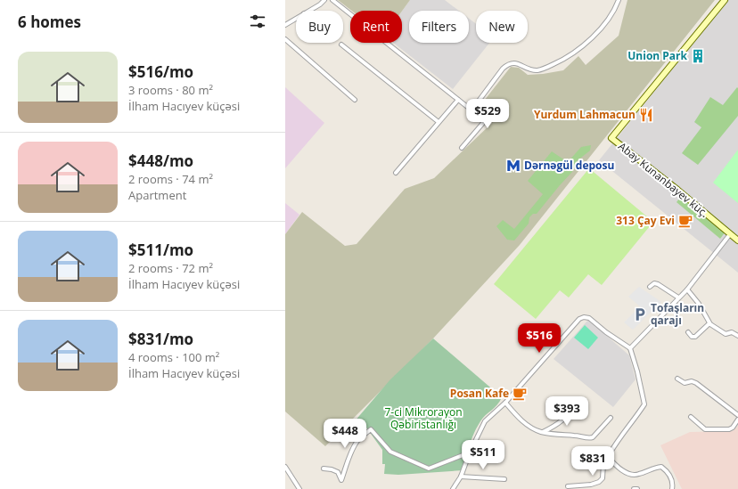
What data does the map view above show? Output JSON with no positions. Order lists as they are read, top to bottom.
{
  "streets": {
    "street": ["Abay Kunanbayev küç."]
  },
  "parks": ["7-ci Mikrorayon Qəbiristanlığı"],
  "places": {
    "building": ["Union Park"],
    "restaurant": ["Yurdum Lahmacun"],
    "metro station": ["Dərnəgül deposu"],
    "cafe": ["313 Çay Evi", "Posan Kafe"],
    "parking": ["Tofaşların qarajı"]
  },
  "page": {
    "heading": "6 homes",
    "chip": [
      "Buy",
      "Rent",
      "Filters",
      "New"
    ],
    "list": [
      {
        "name": "$516/mo",
        "note": "3 rooms · 80 m² · İlham Hacıyev küçəsi"
      },
      {
        "name": "$448/mo",
        "note": "2 rooms · 74 m² · Apartment"
      },
      {
        "name": "$511/mo",
        "note": "2 rooms · 72 m² · İlham Hacıyev küçəsi"
      },
      {
        "name": "$831/mo",
        "note": "4 rooms · 100 m² · İlham Hacıyev küçəsi"
      }
    ],
    "price": [
      "$529",
      "$516",
      "$393",
      "$448",
      "$511",
      "$831"
    ]
  }
}
